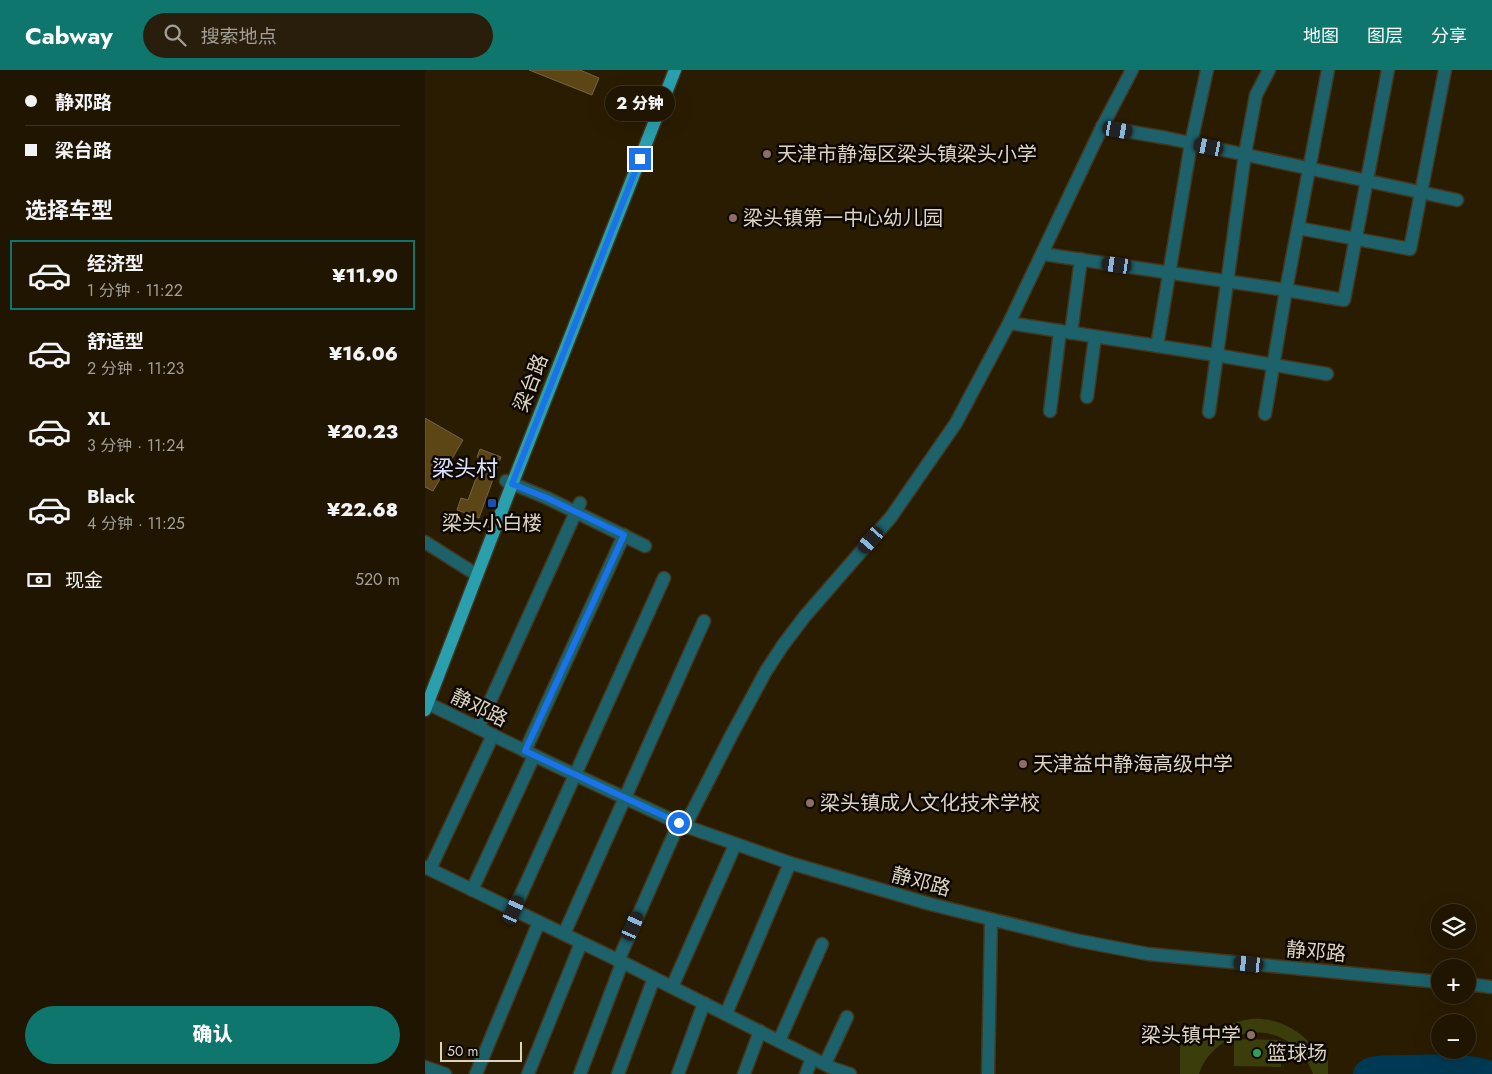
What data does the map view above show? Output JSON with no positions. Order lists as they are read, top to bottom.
{
  "streets": {
    "main road": ["梁台路"],
    "street": ["静邓路"]
  },
  "crossings": [
    ["梁台路", "静邓路"]
  ],
  "districts": ["梁头村"],
  "places": {
    "other": [
      "天津市静海区梁头镇梁头小学",
      "梁头镇第一中心幼儿园",
      "天津益中静海高级中学",
      "梁头镇成人文化技术学校",
      "梁头镇中学",
      "篮球场"
    ],
    "transit": ["梁头小白楼"]
  },
  "scale_bar": "50 m",
  "page": {
    "header": "Cabway",
    "search": "搜索地点",
    "nav": ["地图", "图层", "分享"],
    "banner": ["静邓路", "梁台路"],
    "bubble": "2 分钟",
    "heading": "选择车型",
    "list": [
      {
        "name": "经济型",
        "note": "1 分钟 · 11:22",
        "value": "¥11.90"
      },
      {
        "name": "舒适型",
        "note": "2 分钟 · 11:23",
        "value": "¥16.06"
      },
      {
        "name": "XL",
        "note": "3 分钟 · 11:24",
        "value": "¥20.23"
      },
      {
        "name": "Black",
        "note": "4 分钟 · 11:25",
        "value": "¥22.68"
      }
    ],
    "pay": ["现金", "520 m"],
    "map_buttons": ["+", "−"],
    "buttons": "确认",
    "scale": "50 m"
  }
}
